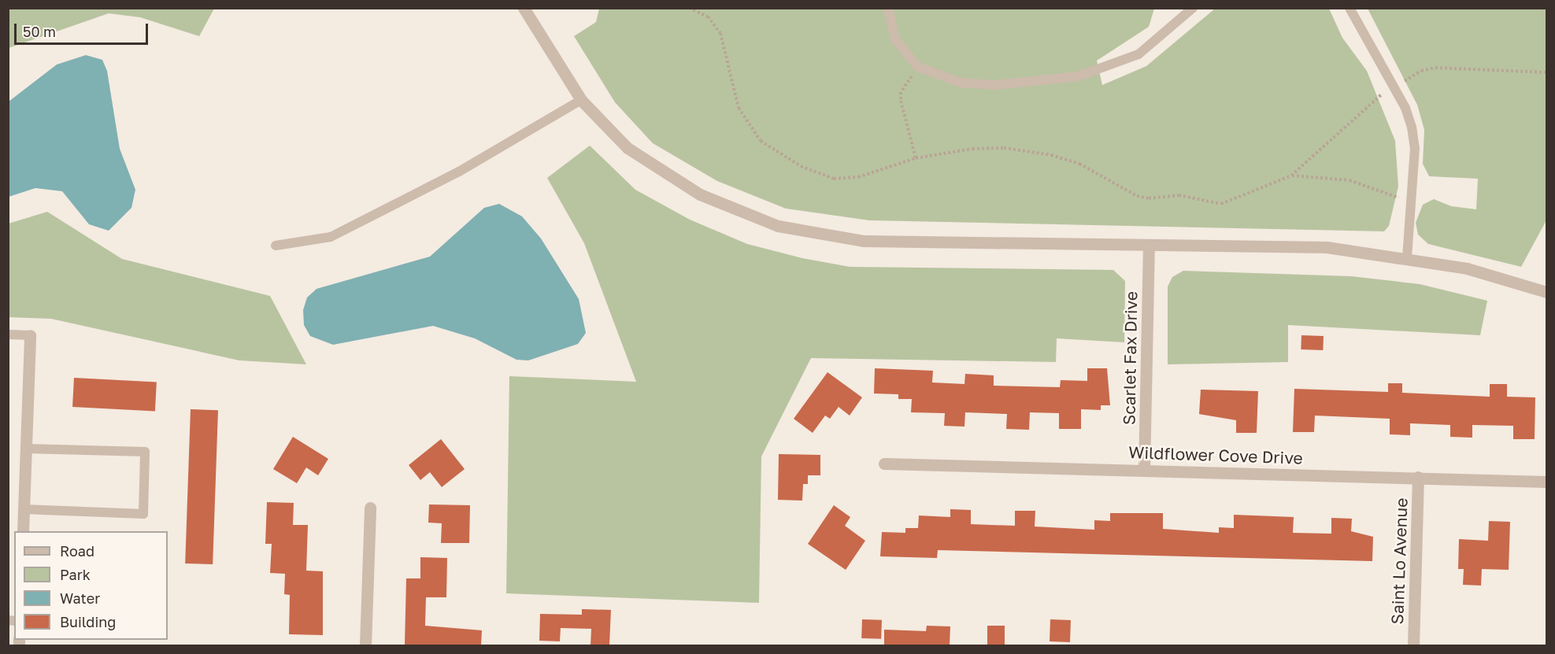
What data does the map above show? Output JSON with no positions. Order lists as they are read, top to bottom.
{
  "streets": {
    "street": ["Scarlet Fax Drive", "Wildflower Cove Drive", "Saint Lo Avenue"]
  },
  "crossings": [
    ["Scarlet Fax Drive", "Wildflower Cove Drive"],
    ["Wildflower Cove Drive", "Saint Lo Avenue"]
  ],
  "legend": [
    "Road",
    "Park",
    "Water",
    "Building"
  ],
  "scale_bar": "50 m"
}
